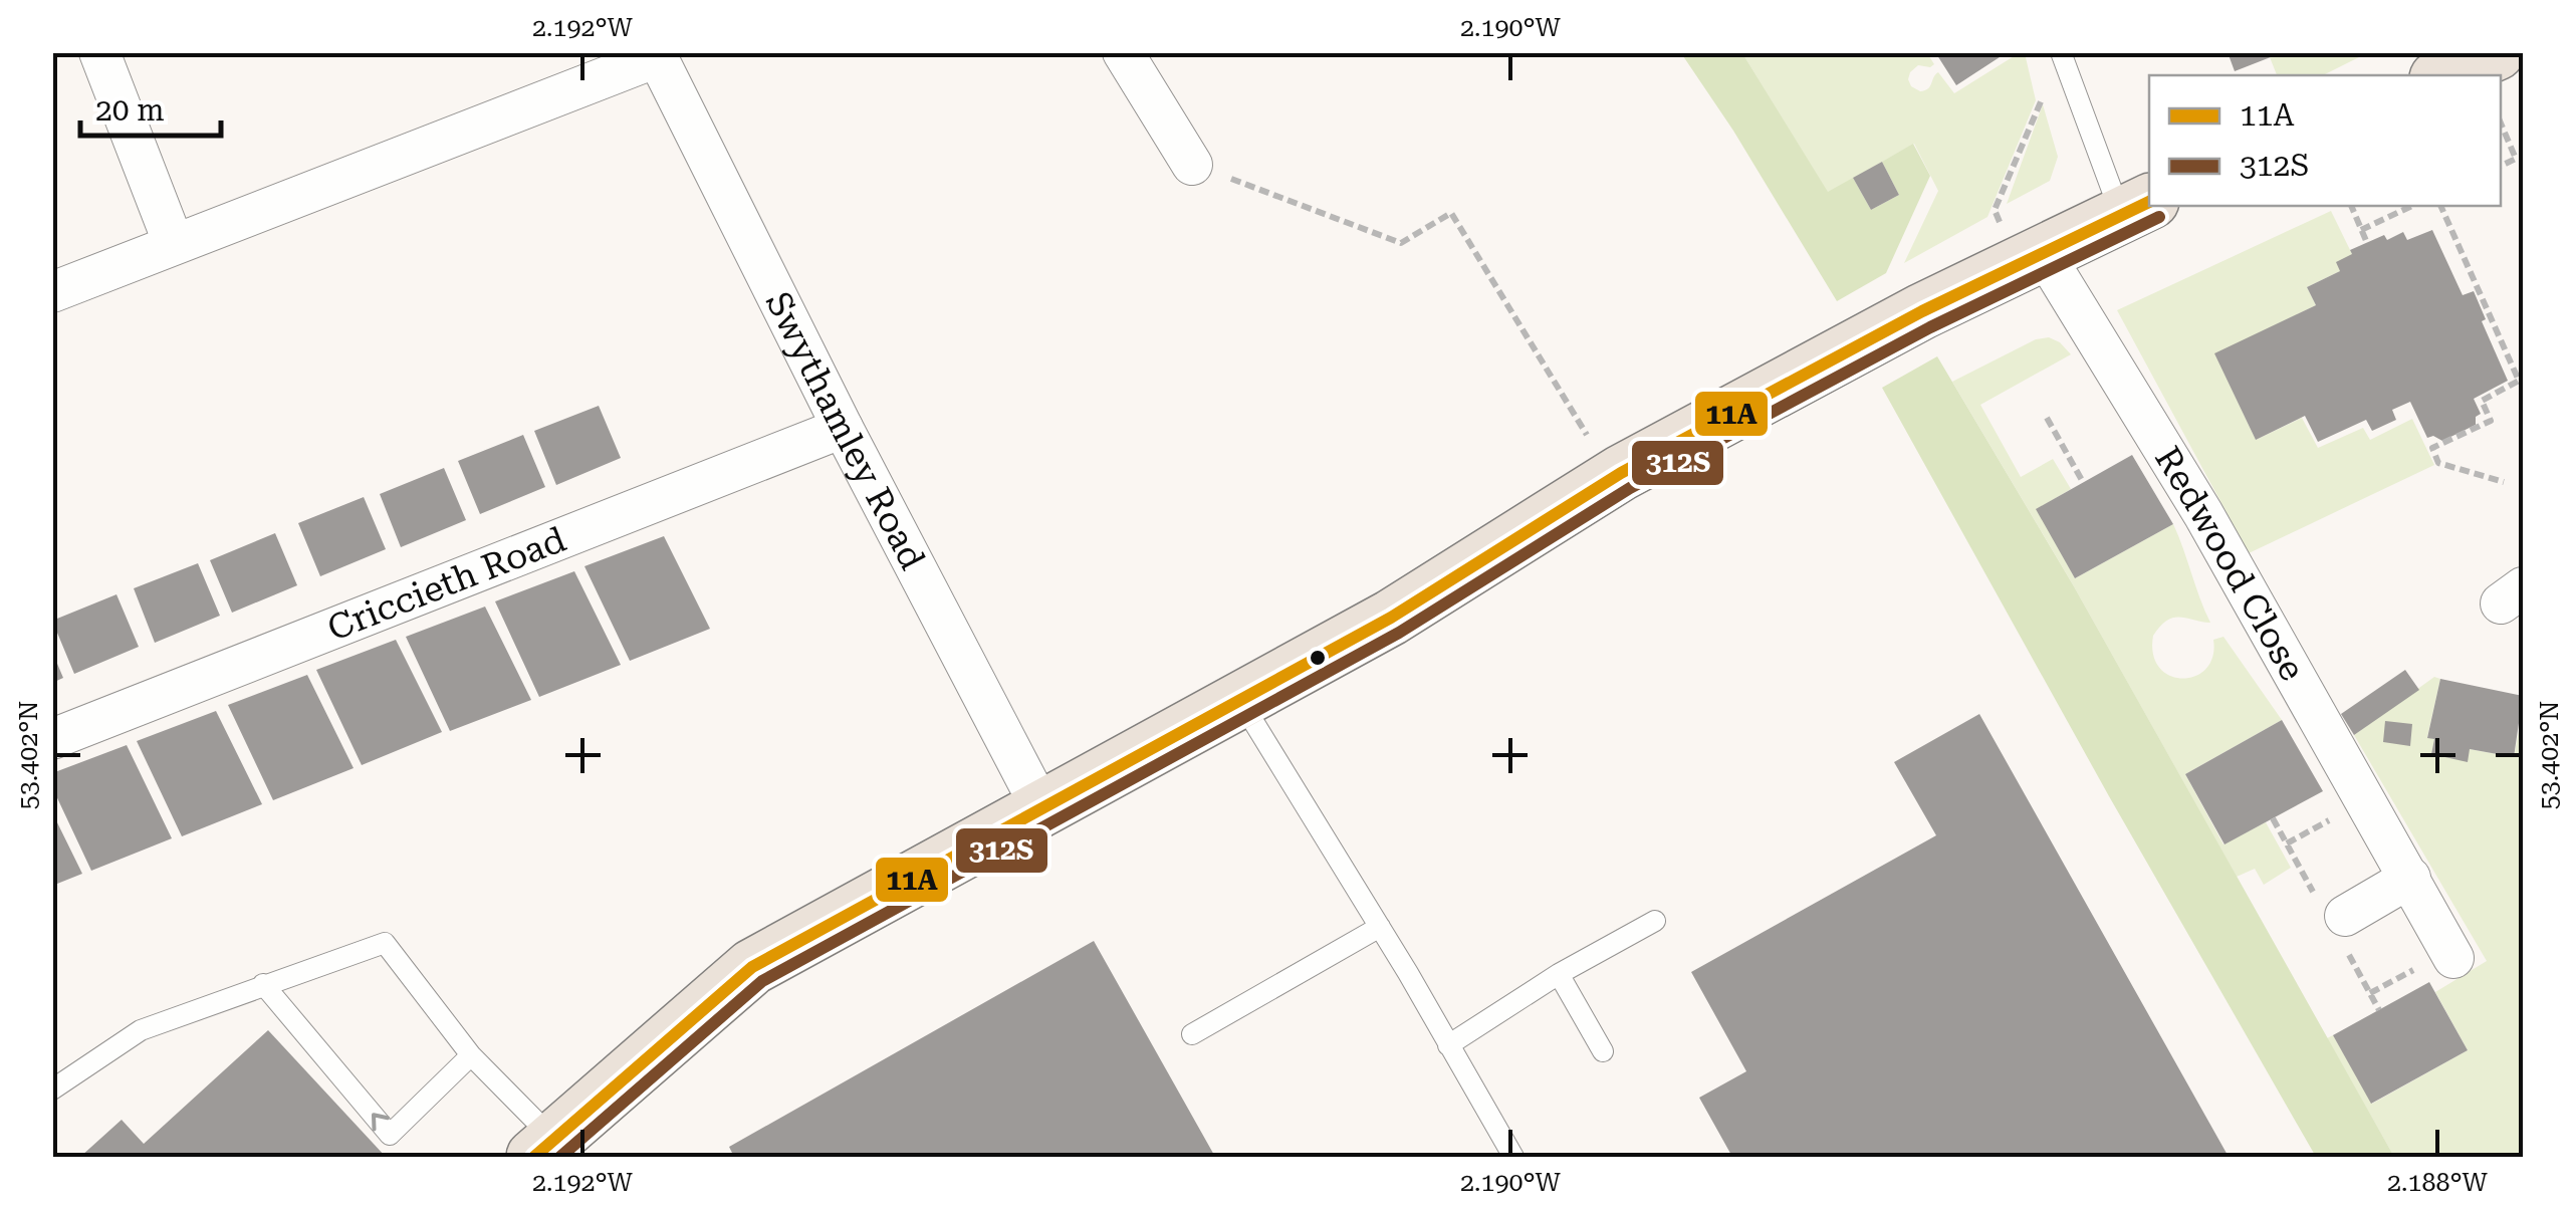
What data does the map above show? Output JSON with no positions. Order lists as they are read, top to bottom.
{
  "streets": {
    "street": ["Swythamley Road", "Redwood Close", "Criccieth Road"]
  },
  "crossings": [
    ["Swythamley Road", "Criccieth Road"]
  ],
  "lines": ["transit line 11A", "transit line 312S"],
  "legend": ["11A", "312S"],
  "scale_bar": "20 m",
  "coordinates": [
    "2.192°W",
    "2.190°W",
    "53.402°N",
    "2.188°W"
  ]
}
